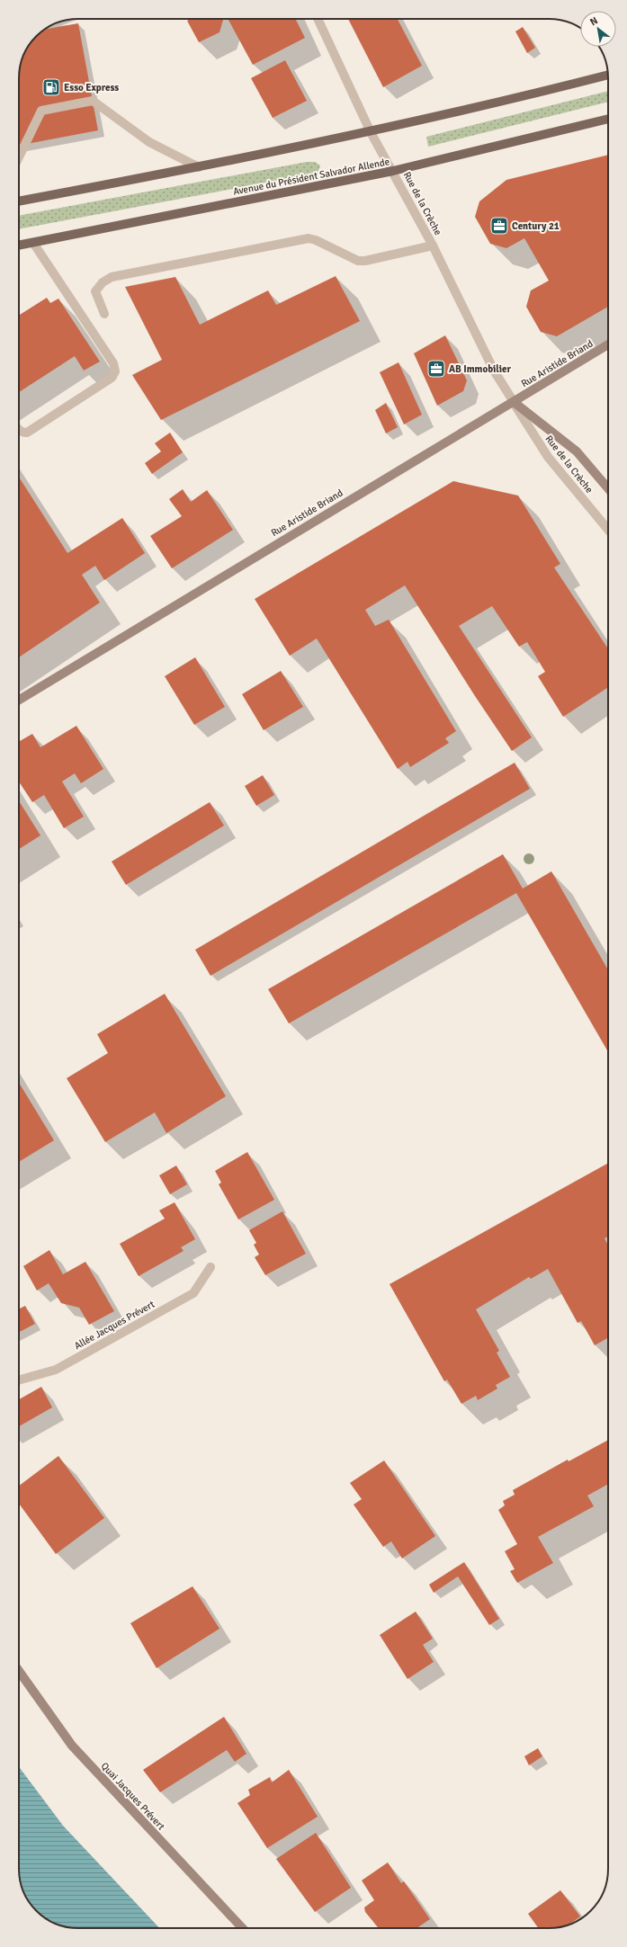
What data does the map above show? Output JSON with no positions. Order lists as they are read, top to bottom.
{
  "streets": {
    "main road": [
      "Avenue du Président Salvador Allende",
      "Rue de la Crèche",
      "Rue Aristide Briand",
      "Quai Jacques Prévert"
    ],
    "street": ["Allée Jacques Prévert"]
  },
  "crossings": [
    ["Avenue du Président Salvador Allende", "Rue de la Crèche"],
    ["Rue de la Crèche", "Rue Aristide Briand"]
  ],
  "places": {
    "fuel station": ["Esso Express"],
    "office": ["Century 21", "AB Immobilier"]
  },
  "north": "top left"
}
